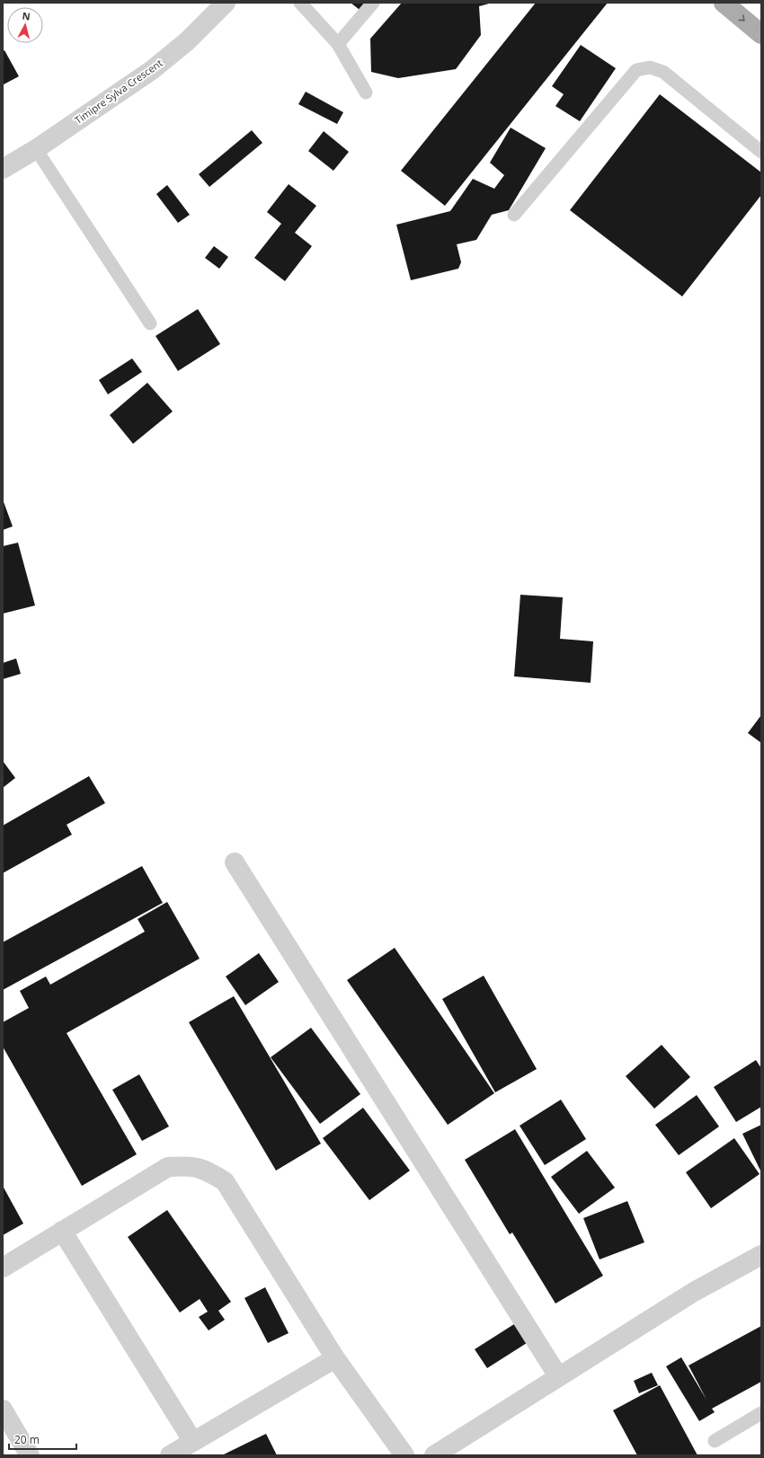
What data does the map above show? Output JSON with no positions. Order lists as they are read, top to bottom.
{
  "streets": {
    "street": ["Timipre Sylva Crescent"]
  },
  "scale_bar": "20 m",
  "north": "top"
}
